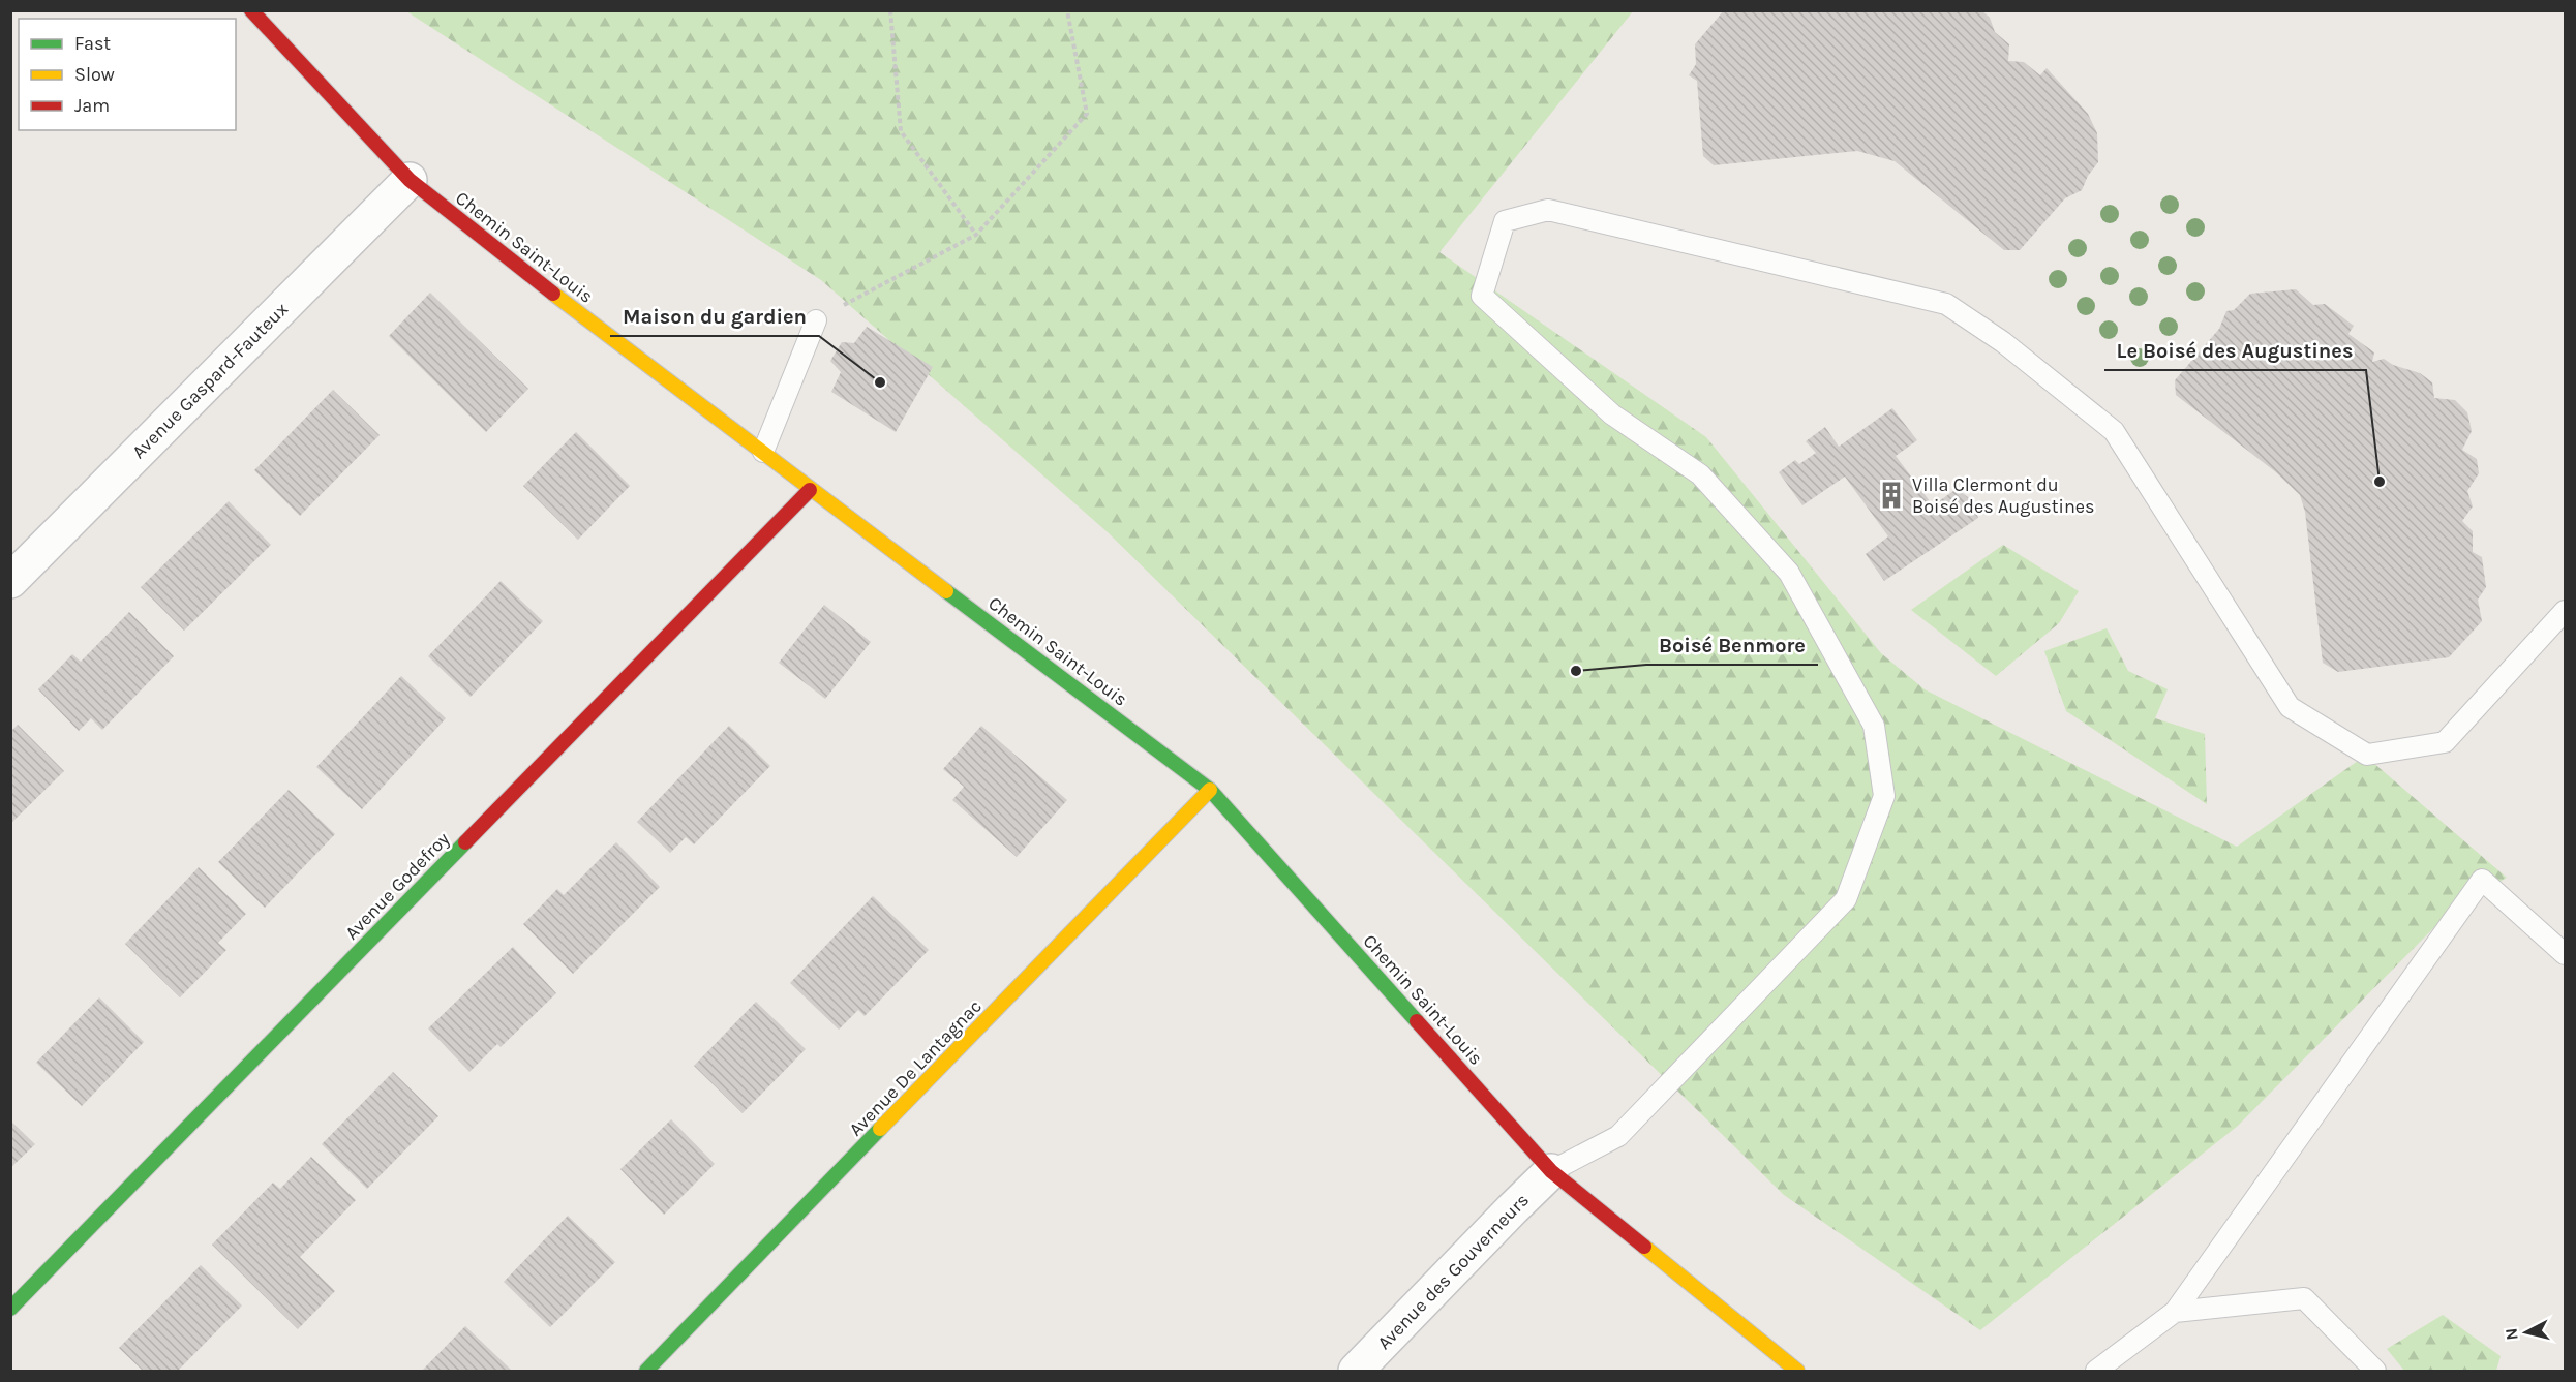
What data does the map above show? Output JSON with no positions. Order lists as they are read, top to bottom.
{
  "streets": {
    "street": [
      "Chemin Saint-Louis",
      "Avenue Gaspard-Fauteux",
      "Avenue Godefroy",
      "Avenue De Lantagnac",
      "Avenue des Gouverneurs"
    ]
  },
  "crossings": [
    ["Chemin Saint-Louis", "Avenue Gaspard-Fauteux"],
    ["Chemin Saint-Louis", "Avenue Godefroy"],
    ["Chemin Saint-Louis", "Avenue De Lantagnac"],
    ["Chemin Saint-Louis", "Avenue des Gouverneurs"]
  ],
  "places": {
    "other": ["Maison du gardien", "Le Boisé des Augustines", "Boisé Benmore"],
    "building": ["Villa Clermont du Boisé des Augustines"]
  },
  "legend": ["Fast", "Slow", "Jam"],
  "north": "left"
}
